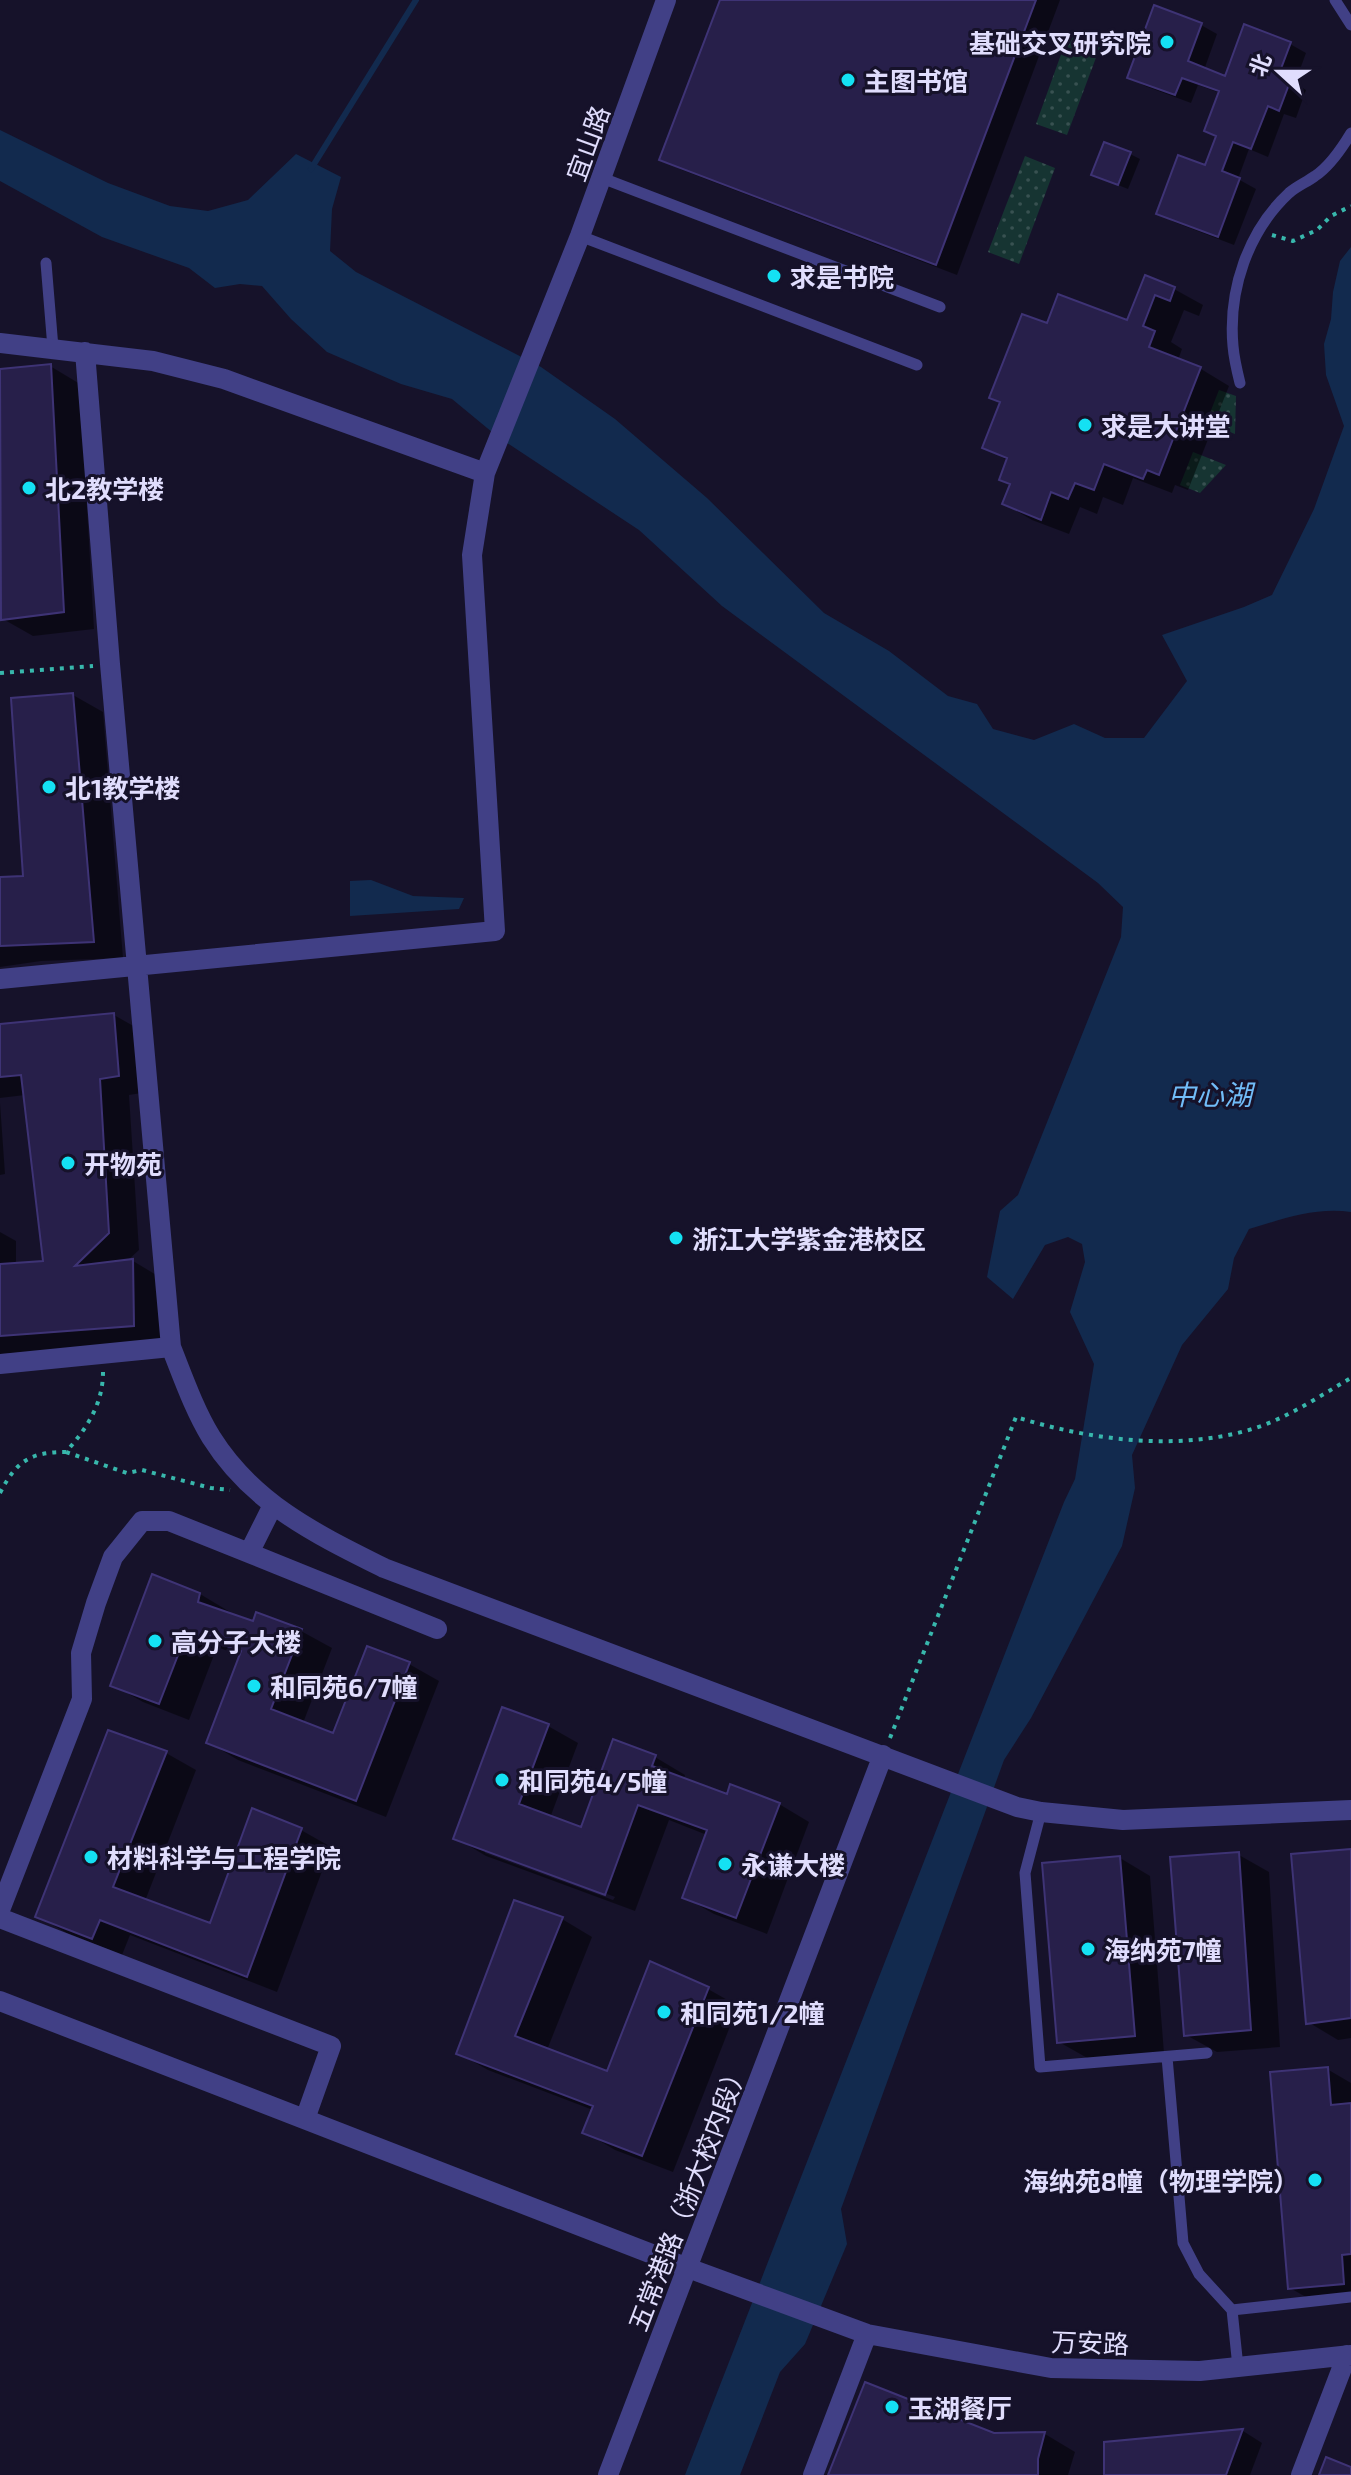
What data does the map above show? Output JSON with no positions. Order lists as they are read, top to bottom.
{
  "streets": {
    "street": ["宜山路", "五常港路（浙大校内段）", "万安路"]
  },
  "crossings": [
    ["五常港路（浙大校内段）", "万安路"]
  ],
  "water": ["中心湖"],
  "places": [
    "基础交叉研究院",
    "主图书馆",
    "求是书院",
    "求是大讲堂",
    "北2教学楼",
    "北1教学楼",
    "开物苑",
    "浙江大学紫金港校区",
    "高分子大楼",
    "和同苑6/7幢",
    "和同苑4/5幢",
    "材料科学与工程学院",
    "永谦大楼",
    "海纳苑7幢",
    "和同苑1/2幢",
    "海纳苑8幢（物理学院）",
    "玉湖餐厅"
  ],
  "north": "left"
}
